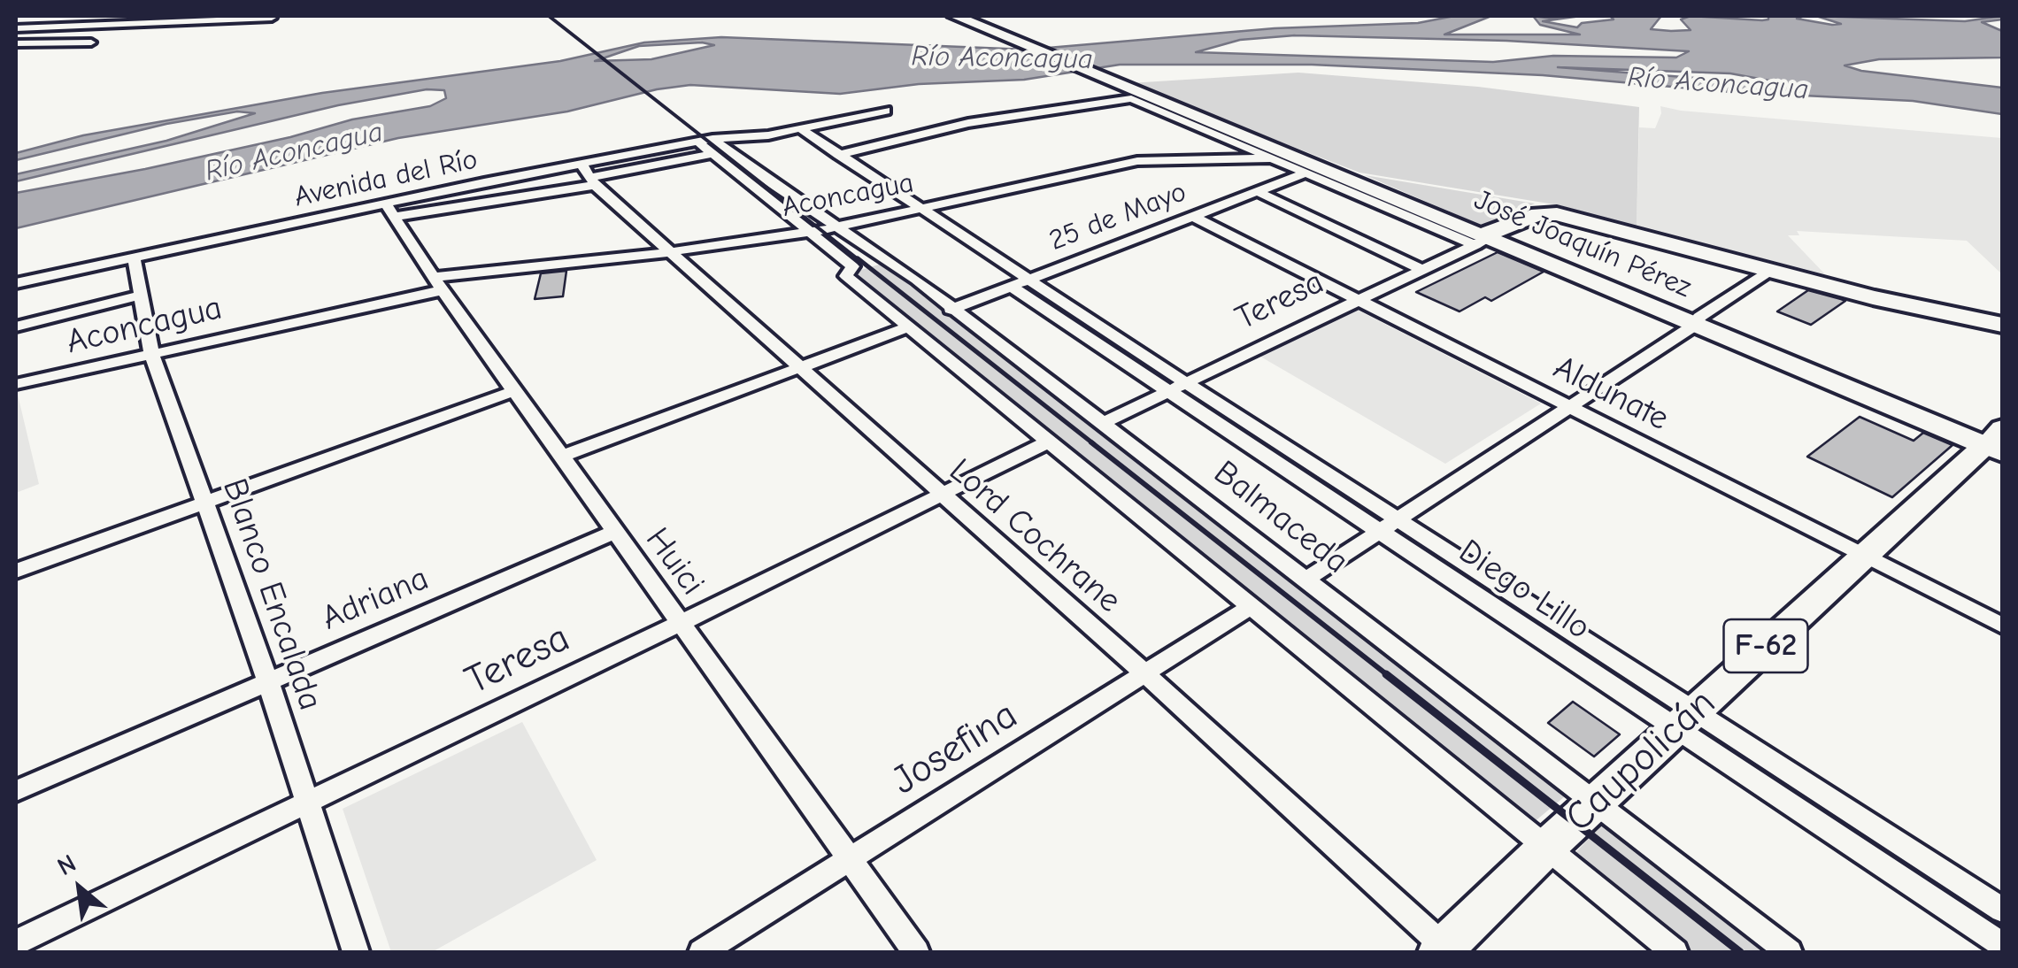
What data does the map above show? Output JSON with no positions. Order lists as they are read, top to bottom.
{
  "streets": {
    "main road": [
      "José Joaquín Pérez",
      "Teresa",
      "F-62",
      "Caupolicán"
    ],
    "street": [
      "Avenida del Río",
      "Aconcagua",
      "25 de Mayo",
      "Aldunate",
      "Balmaceda",
      "Lord Cochrane",
      "Huici",
      "Diego Lillo",
      "Blanco Encalada",
      "Adriana",
      "Josefina"
    ]
  },
  "crossings": [
    ["Avenida del Río", "Balmaceda"],
    ["Avenida del Río", "Lord Cochrane"],
    ["Avenida del Río", "Huici"],
    ["Avenida del Río", "Blanco Encalada"],
    ["Aconcagua", "José Joaquín Pérez"],
    ["Aconcagua", "Balmaceda"],
    ["Aconcagua", "Lord Cochrane"],
    ["Aconcagua", "Huici"],
    ["Aconcagua", "Diego Lillo"],
    ["Aconcagua", "Blanco Encalada"],
    ["25 de Mayo", "José Joaquín Pérez"],
    ["25 de Mayo", "Aldunate"],
    ["25 de Mayo", "Balmaceda"],
    ["25 de Mayo", "Diego Lillo"],
    ["José Joaquín Pérez", "Teresa"],
    ["José Joaquín Pérez", "F-62"],
    ["José Joaquín Pérez", "Caupolicán"],
    ["Teresa", "Aldunate"],
    ["Teresa", "Balmaceda"],
    ["Teresa", "Lord Cochrane"],
    ["Teresa", "Huici"],
    ["Teresa", "Diego Lillo"],
    ["Teresa", "Blanco Encalada"],
    ["Aldunate", "Caupolicán"],
    ["Balmaceda", "Josefina"],
    ["Balmaceda", "Caupolicán"],
    ["Lord Cochrane", "Josefina"],
    ["Lord Cochrane", "Caupolicán"],
    ["Huici", "Adriana"],
    ["Huici", "Josefina"],
    ["Diego Lillo", "Caupolicán"],
    ["Blanco Encalada", "Adriana"]
  ],
  "water": ["Río Aconcagua"],
  "north": "top left"
}
